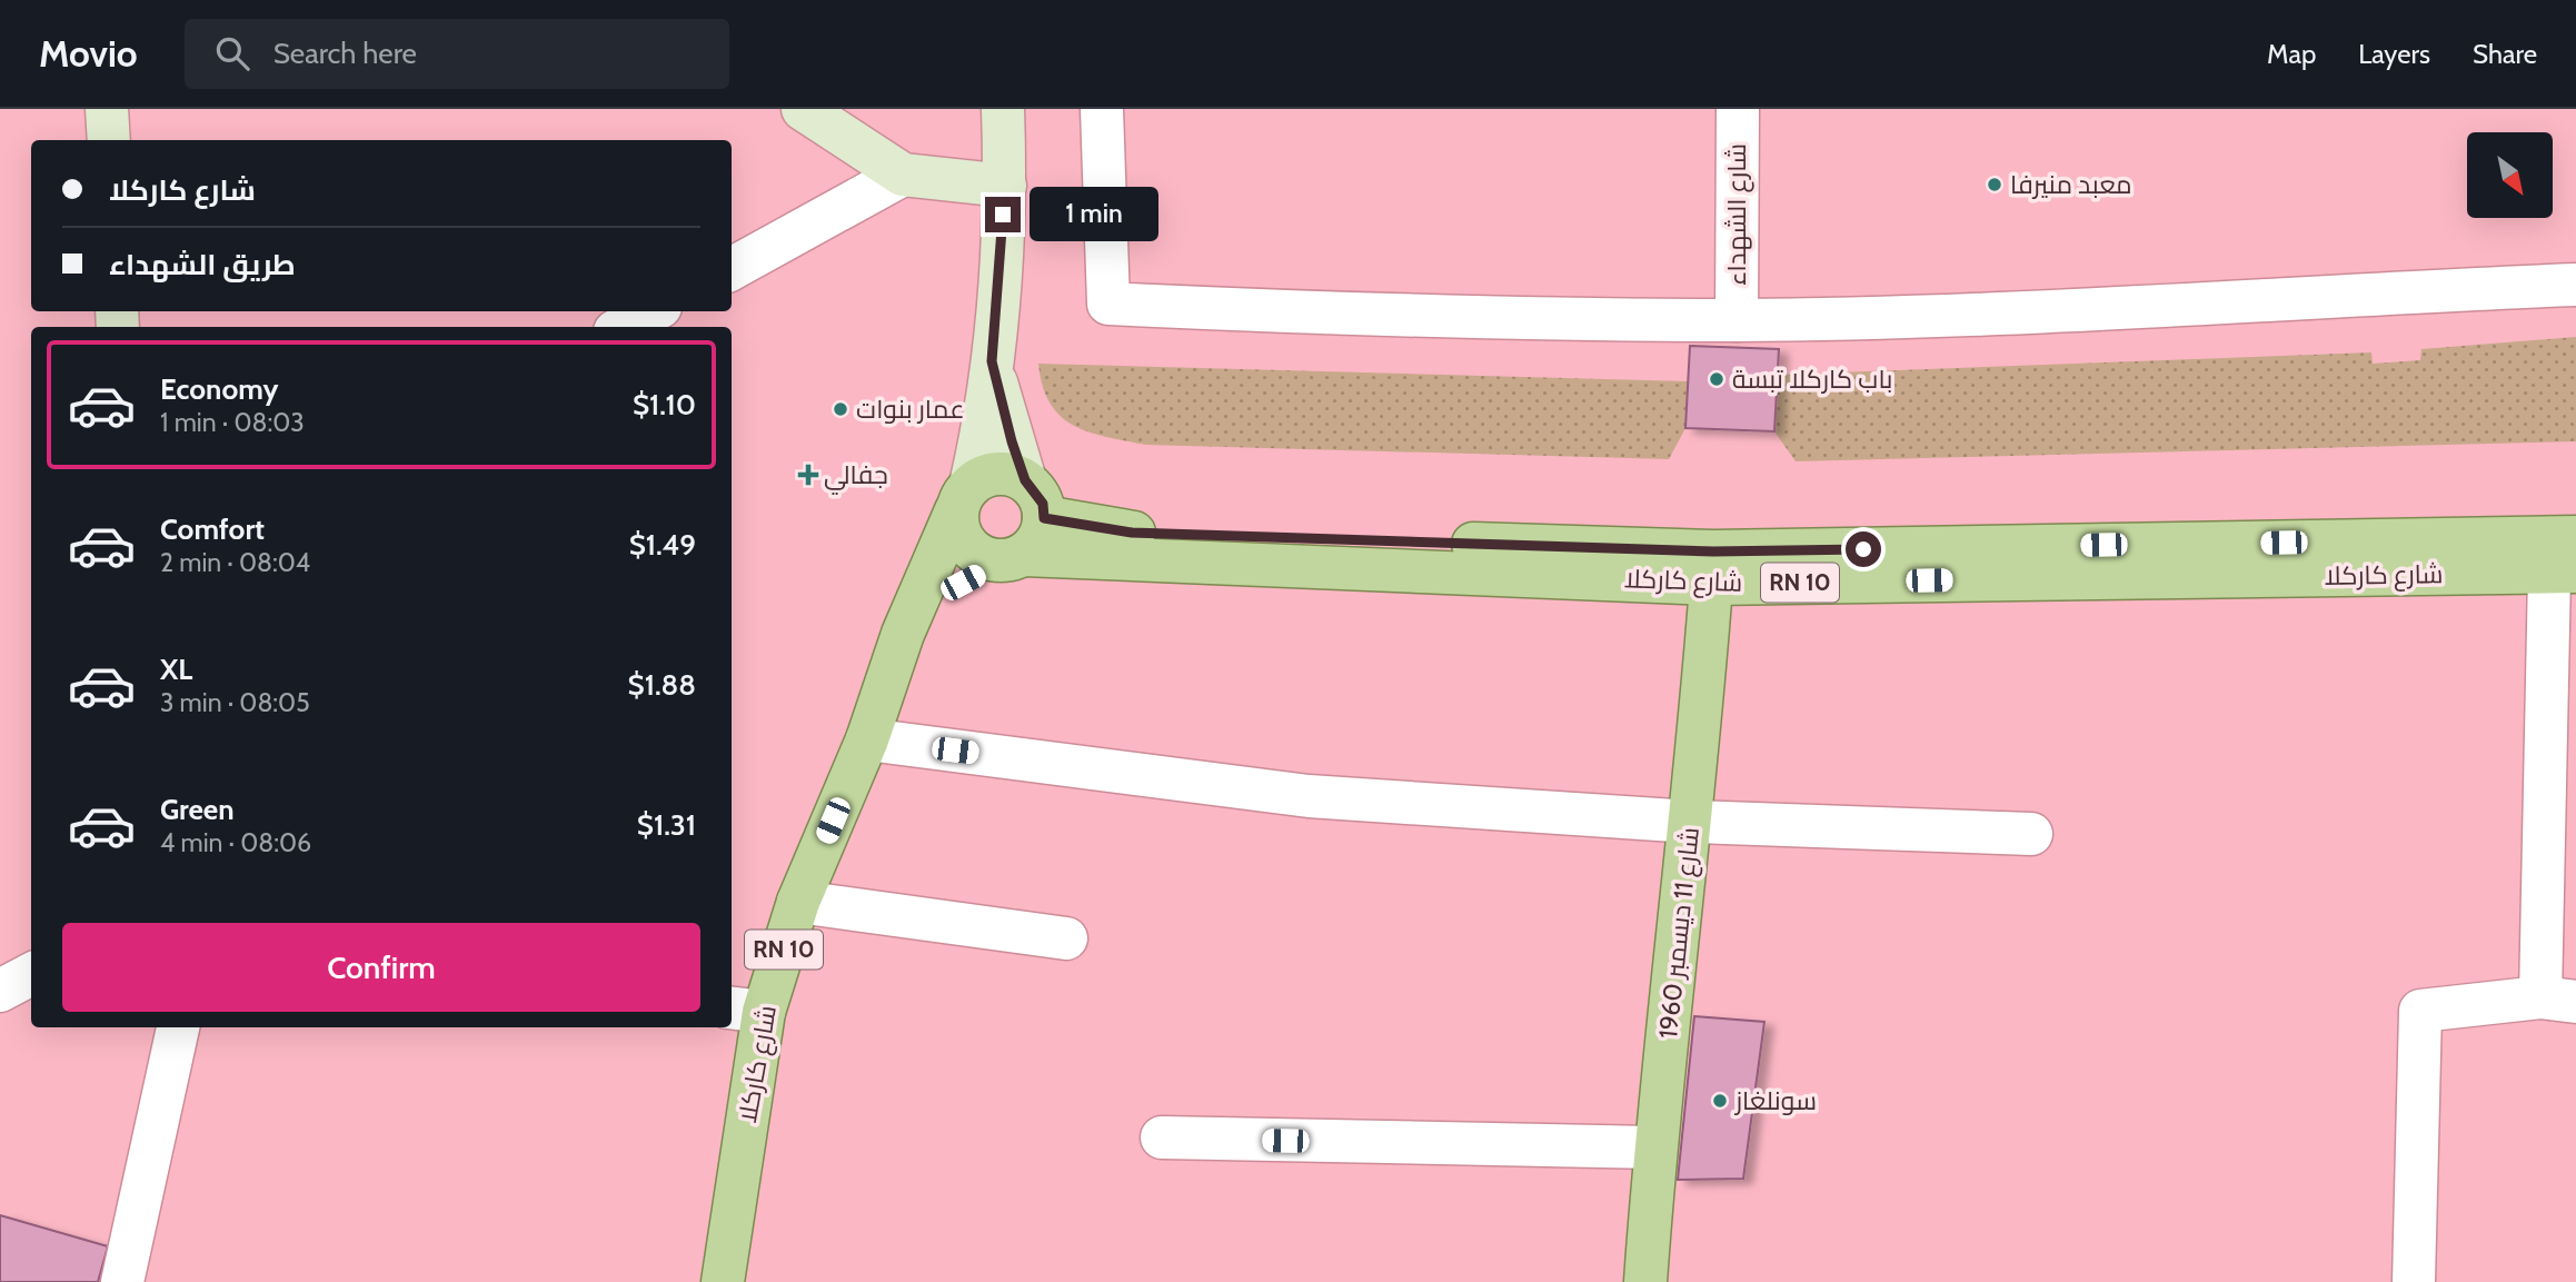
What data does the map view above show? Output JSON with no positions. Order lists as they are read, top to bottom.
{
  "streets": {
    "main road": ["شارع كاركلا", "RN 10", "شارع 11 ديسمبر 1960"],
    "street": ["شارع الشهداء"]
  },
  "crossings": [
    ["شارع كاركلا", "شارع 11 ديسمبر 1960"]
  ],
  "places": {
    "other": [
      "معبد منيرفا",
      "باب كاركلا تبسة",
      "عمار بنوات",
      "سونلغاز"
    ],
    "health": ["جفالي"]
  },
  "north": "bottom right",
  "page": {
    "header": "Movio",
    "search": "Search here",
    "nav": ["Map", "Layers", "Share"],
    "banner": ["شارع كاركلا", "طريق الشهداء"],
    "bubble": "1 min",
    "list": [
      {
        "name": "Economy",
        "note": "1 min · 08:03",
        "value": "$1.10"
      },
      {
        "name": "Comfort",
        "note": "2 min · 08:04",
        "value": "$1.49"
      },
      {
        "name": "XL",
        "note": "3 min · 08:05",
        "value": "$1.88"
      },
      {
        "name": "Green",
        "note": "4 min · 08:06",
        "value": "$1.31"
      }
    ],
    "buttons": "Confirm"
  }
}
